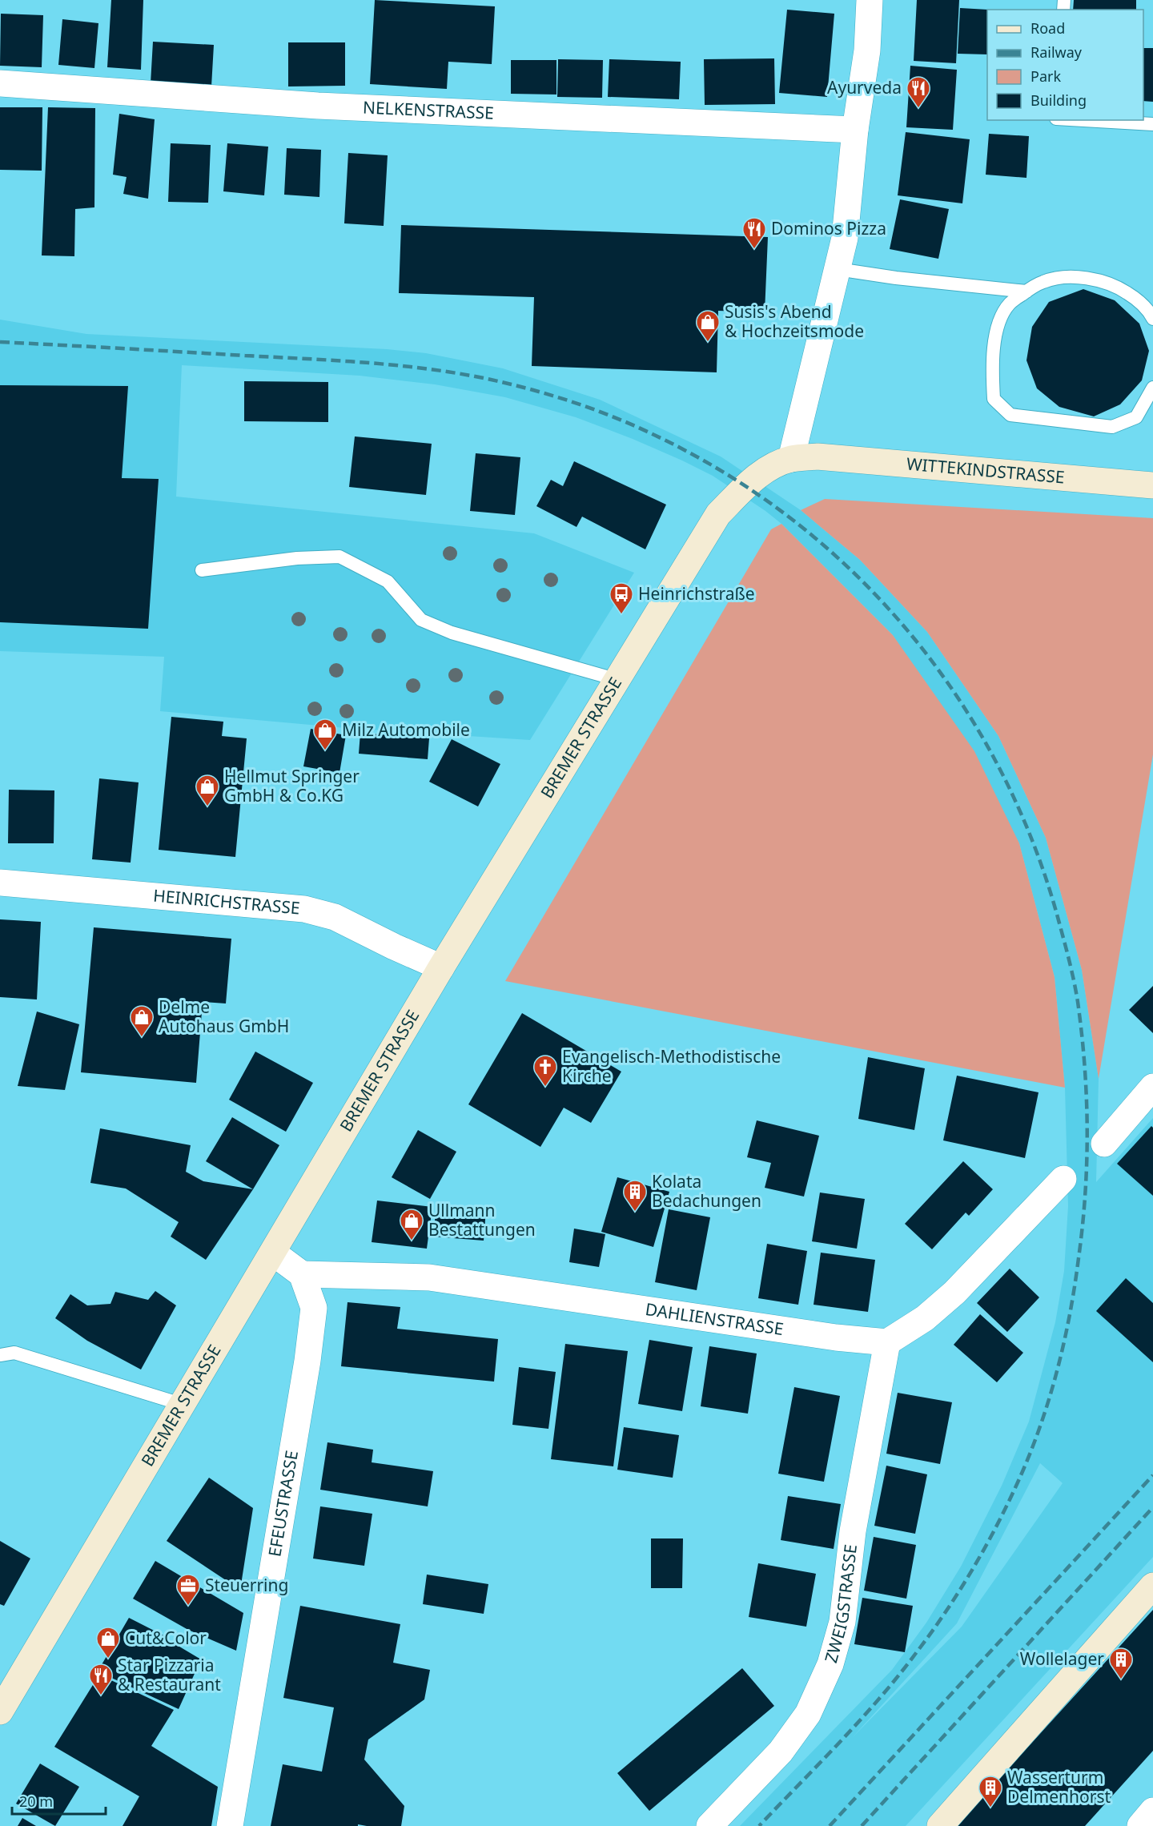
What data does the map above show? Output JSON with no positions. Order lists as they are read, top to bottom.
{
  "streets": {
    "main road": ["WITTEKINDSTRASSE", "BREMER STRASSE"],
    "street": [
      "NELKENSTRASSE",
      "HEINRICHSTRASSE",
      "DAHLIENSTRASSE",
      "EFEUSTRASSE",
      "ZWEIGSTRASSE"
    ]
  },
  "crossings": [
    ["WITTEKINDSTRASSE", "BREMER STRASSE"],
    ["BREMER STRASSE", "HEINRICHSTRASSE"],
    ["DAHLIENSTRASSE", "EFEUSTRASSE"],
    ["DAHLIENSTRASSE", "ZWEIGSTRASSE"]
  ],
  "places": {
    "restaurant": ["Ayurveda", "Dominos Pizza", "Star Pizzaria & Restaurant"],
    "shop": [
      "Susis's Abend & Hochzeitsmode",
      "Milz Automobile",
      "Hellmut Springer GmbH & Co.KG",
      "Delme Autohaus GmbH",
      "Ullmann Bestattungen",
      "Cut&Color"
    ],
    "bus stop": ["Heinrichstraße"],
    "church": ["Evangelisch-Methodistische Kirche"],
    "building": ["Kolata Bedachungen", "Wollelager", "Wasserturm Delmenhorst"],
    "office": ["Steuerring"]
  },
  "legend": [
    "Road",
    "Railway",
    "Park",
    "Building"
  ],
  "scale_bar": "20 m"
}
